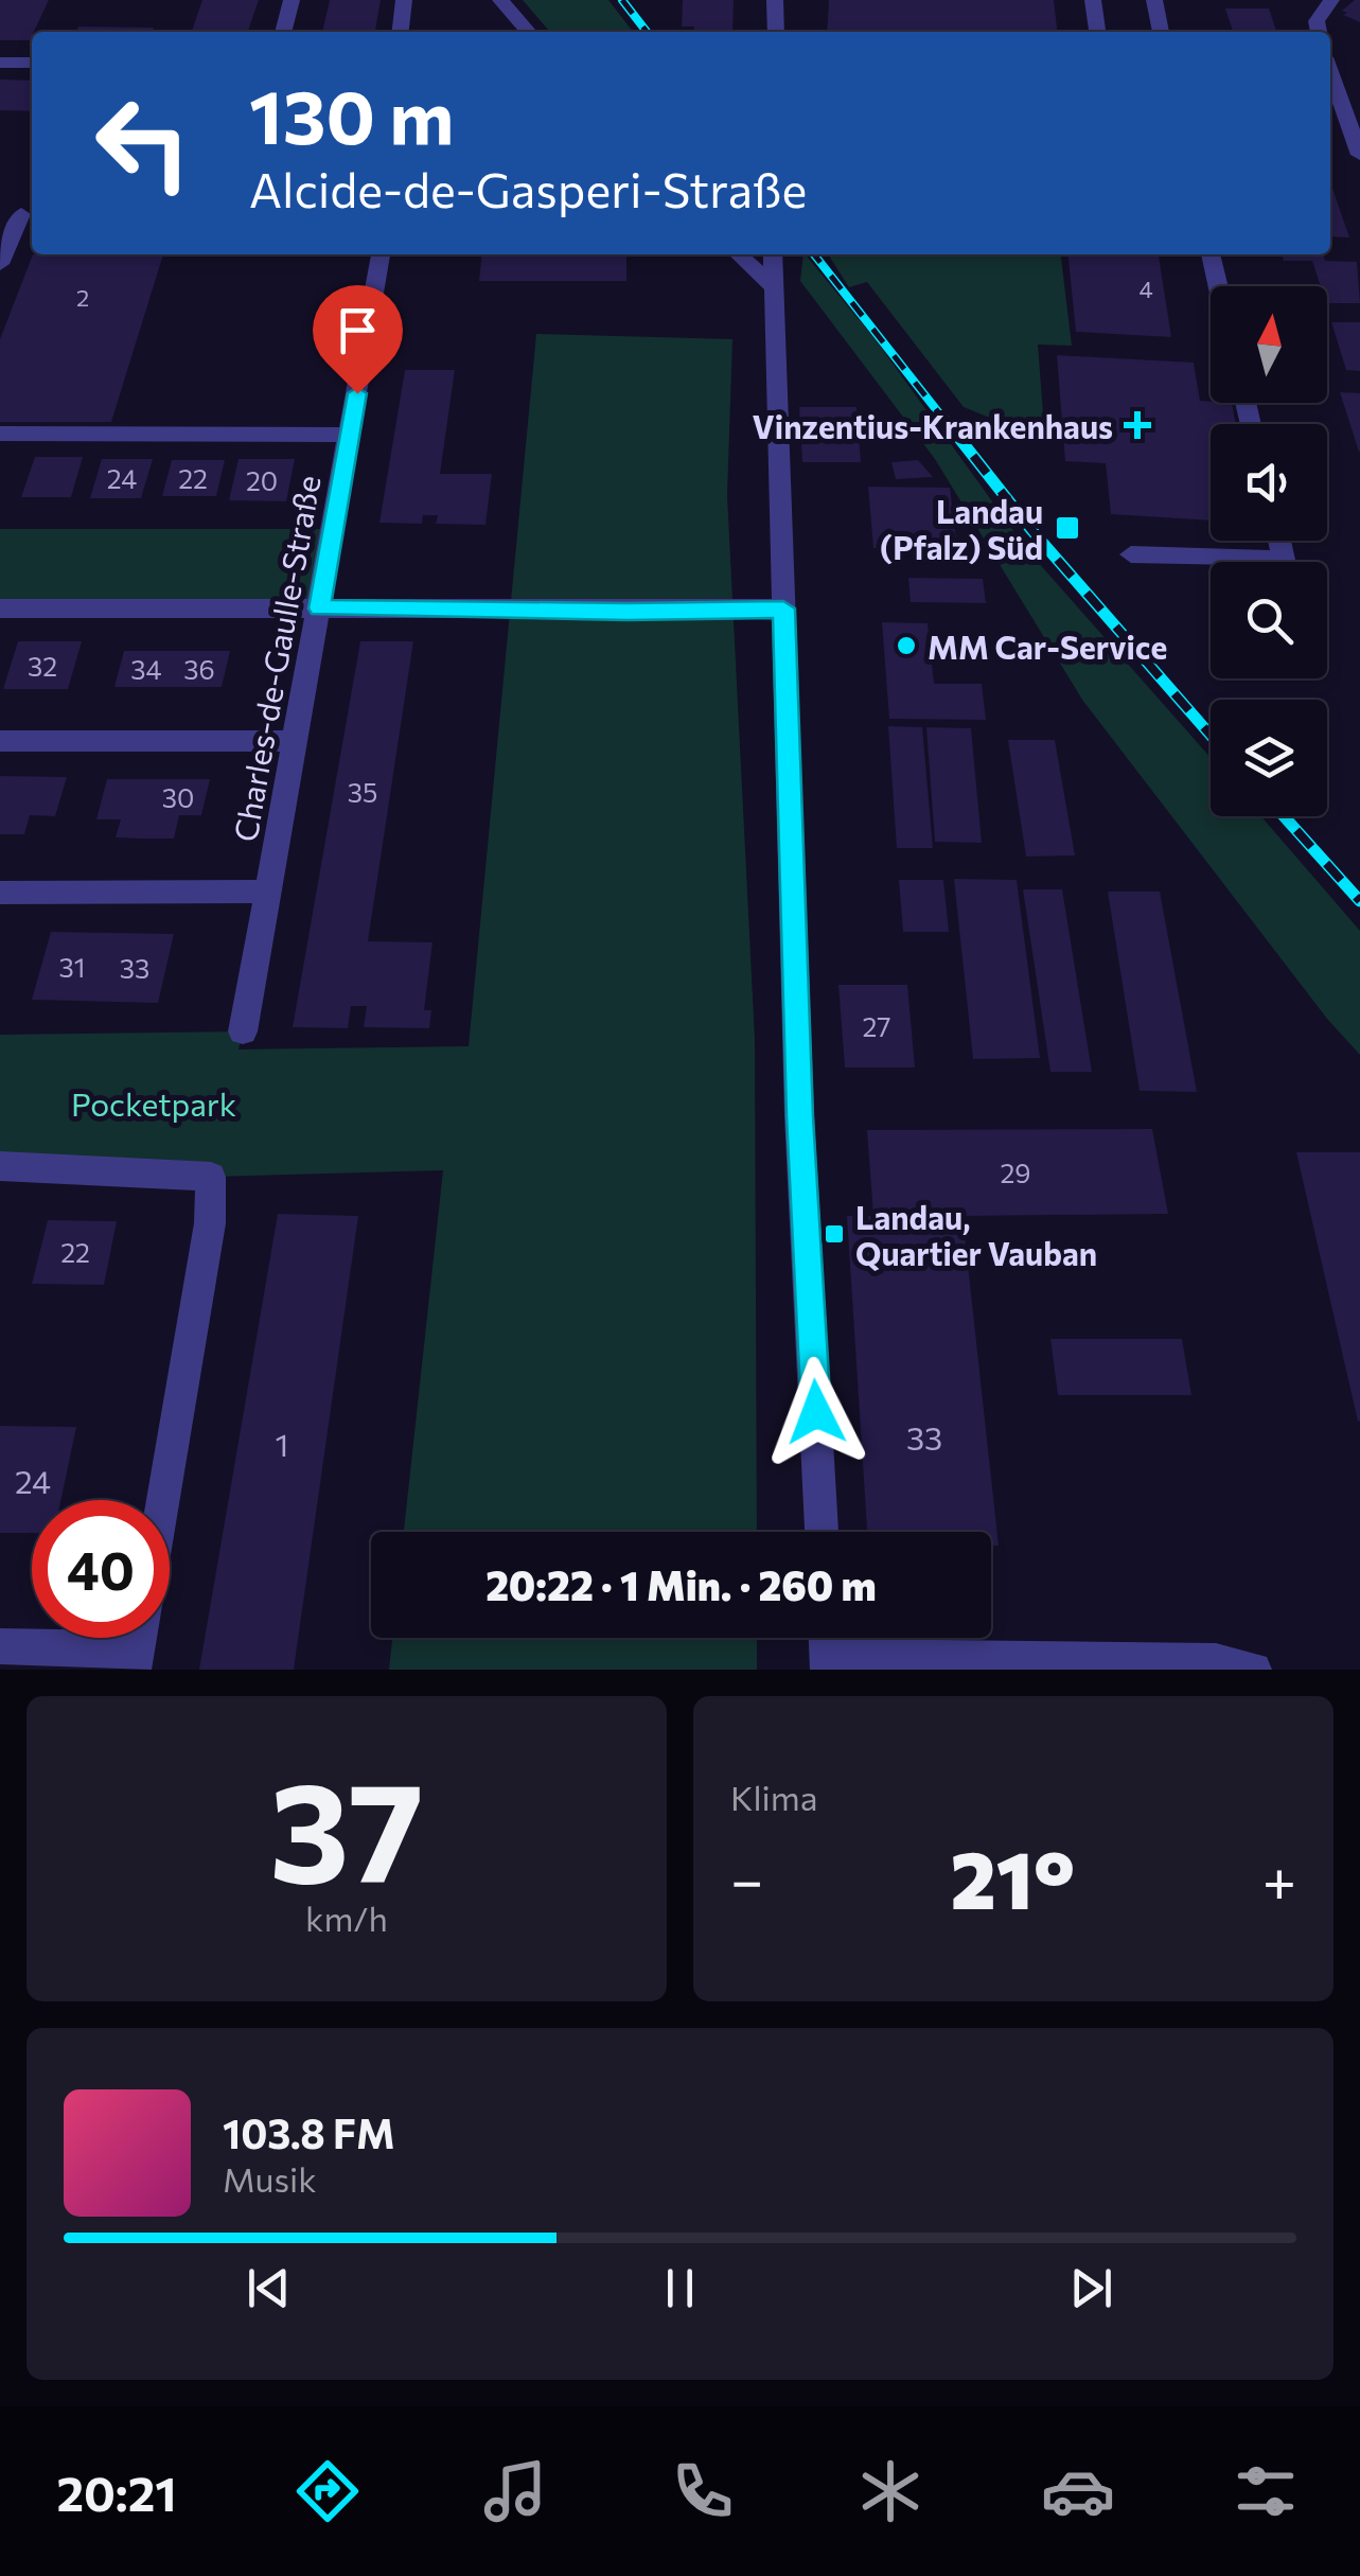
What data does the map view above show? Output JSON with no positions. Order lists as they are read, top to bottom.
{
  "streets": {
    "street": ["Charles-de-Gaulle-Straße"]
  },
  "parks": ["Pocketpark"],
  "places": {
    "health": ["Vinzentius-Krankenhaus"],
    "transit": ["Landau (Pfalz) Süd", "Landau, Quartier Vauban"],
    "other": ["MM Car-Service"]
  },
  "house_numbers": [
    "4",
    "2",
    "24",
    "22",
    "20",
    "32",
    "34",
    "36",
    "35",
    "30",
    "31",
    "33",
    "27",
    "29",
    "22",
    "33",
    "1",
    "24"
  ],
  "north": "top",
  "page": {
    "turn": ["130 m", "Alcide-de-Gasperi-Straße"],
    "limit": "40",
    "trip": "20:22 · 1 Min. · 260 m",
    "tile": [
      ["37", "km/h"],
      "Klima"
    ],
    "heat": ["−", "21°", "+"],
    "song": ["103.8 FM", "Musik"],
    "tabs": "20:21"
  }
}
